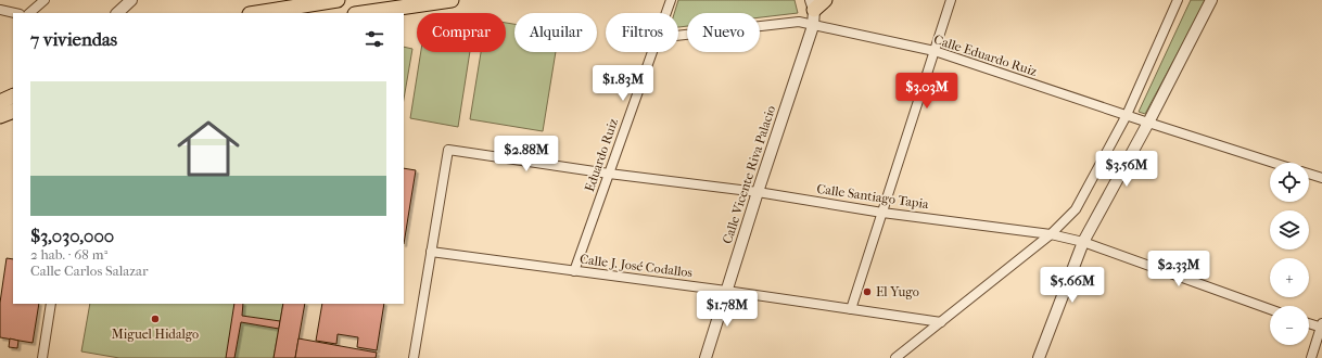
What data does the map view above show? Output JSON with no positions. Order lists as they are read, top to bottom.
{
  "streets": {
    "street": [
      "Calle Eduardo Ruiz",
      "Eduardo Ruiz",
      "Calle Vicente Riva Palacio",
      "Calle Santiago Tapia",
      "Calle J. José Codallos"
    ]
  },
  "crossings": [
    ["Calle Eduardo Ruiz", "Calle Vicente Riva Palacio"],
    ["Eduardo Ruiz", "Calle Santiago Tapia"],
    ["Eduardo Ruiz", "Calle J. José Codallos"],
    ["Calle Vicente Riva Palacio", "Calle Santiago Tapia"],
    ["Calle Vicente Riva Palacio", "Calle J. José Codallos"],
    ["Calle Santiago Tapia", "Calle J. José Codallos"]
  ],
  "places": ["El Yugo", "Miguel Hidalgo"],
  "page": {
    "chip": [
      "Comprar",
      "Alquilar",
      "Filtros",
      "Nuevo"
    ],
    "heading": "7 viviendas",
    "price": [
      "$1.83M",
      "$3.03M",
      "$2.88M",
      "$3.56M",
      "$2.33M",
      "$5.66M",
      "$1.78M"
    ],
    "list": [
      {
        "name": "$3,030,000",
        "note": "2 hab. · 68 m² · Calle Carlos Salazar"
      }
    ],
    "map_buttons": ["+", "−"]
  }
}
